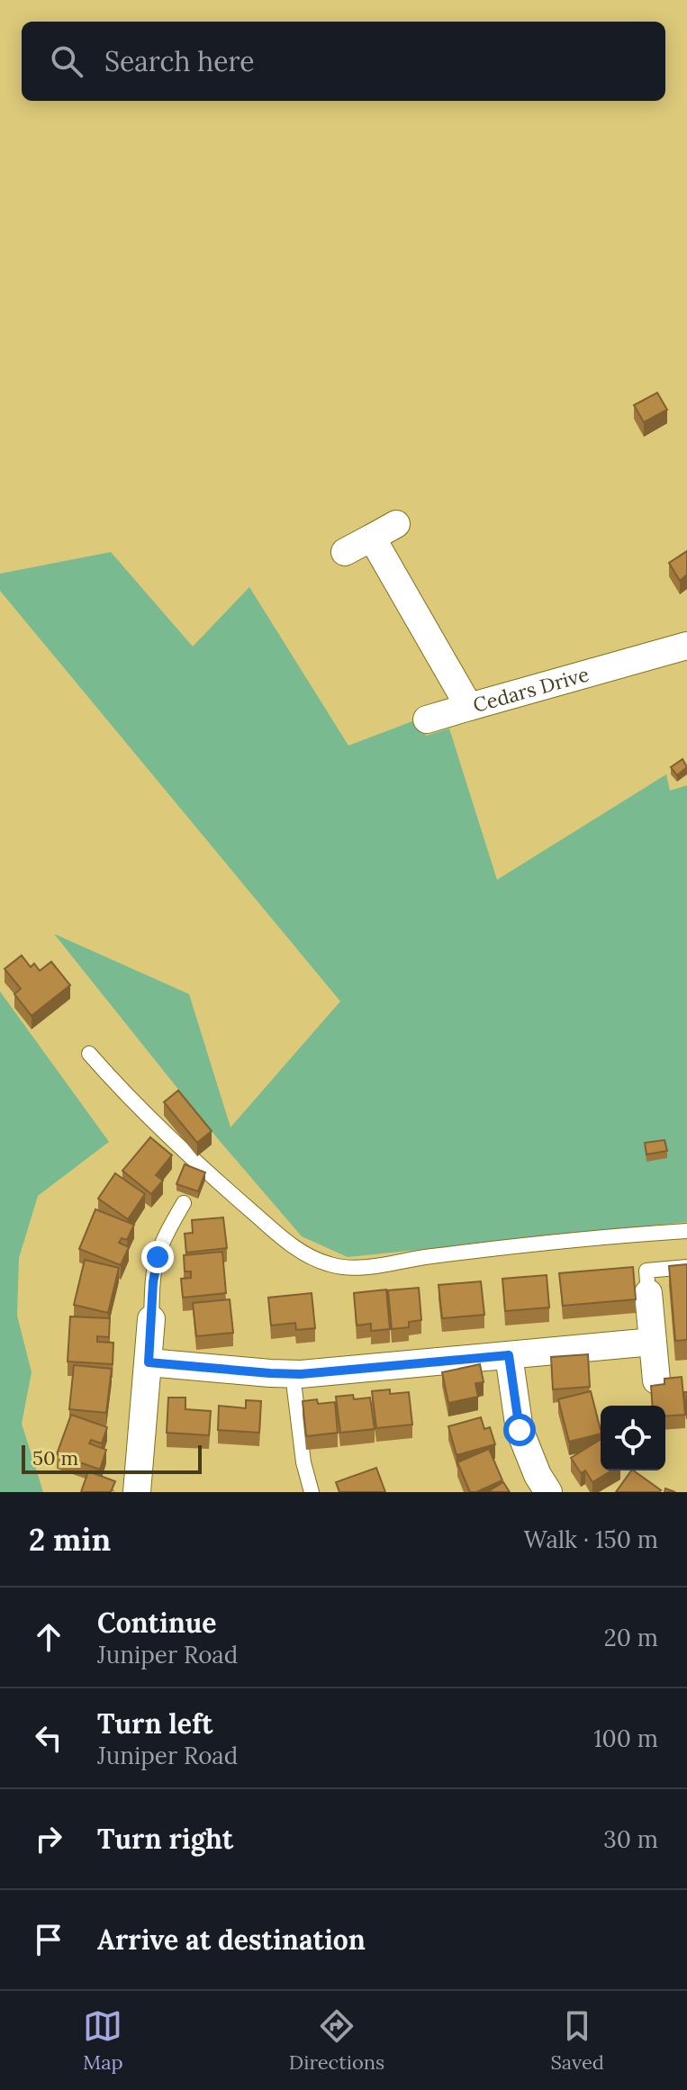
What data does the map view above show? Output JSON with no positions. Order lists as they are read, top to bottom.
{
  "streets": {
    "street": ["Cedars Drive"]
  },
  "scale_bar": "50 m",
  "page": {
    "search": "Search here",
    "scale": "50 m",
    "heading": ["2 min", "Walk · 150 m"],
    "list": [
      ["Continue", "Juniper Road", "20 m"],
      ["Turn left", "Juniper Road", "100 m"],
      ["Turn right", "30 m"],
      "Arrive at destination"
    ],
    "nav": ["Map", "Directions", "Saved"]
  }
}
